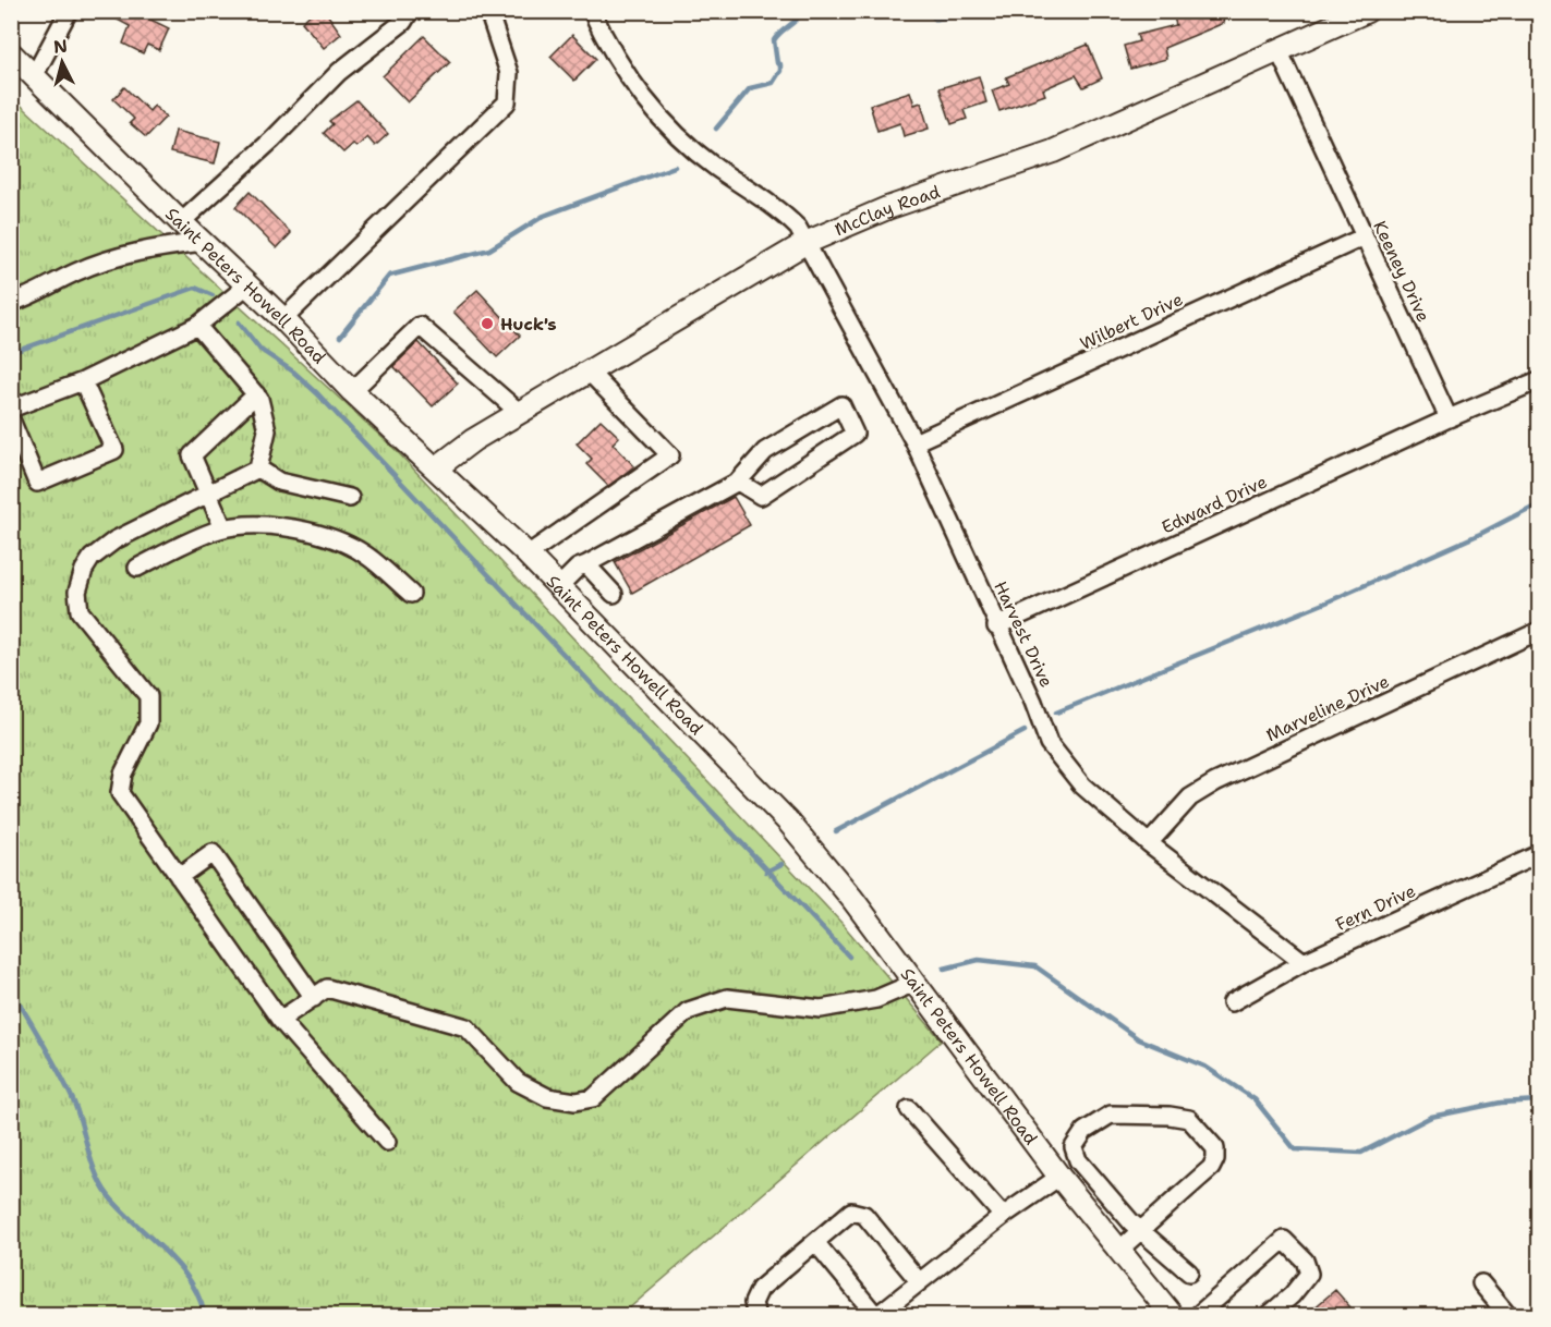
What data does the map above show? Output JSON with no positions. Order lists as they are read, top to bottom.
{
  "streets": {
    "main road": ["McClay Road", "Saint Peters Howell Road"],
    "street": [
      "Keeney Drive",
      "Wilbert Drive",
      "Edward Drive",
      "Harvest Drive",
      "Marveline Drive",
      "Fern Drive"
    ]
  },
  "crossings": [
    ["McClay Road", "Keeney Drive"],
    ["McClay Road", "Saint Peters Howell Road"],
    ["McClay Road", "Harvest Drive"],
    ["Keeney Drive", "Wilbert Drive"],
    ["Keeney Drive", "Edward Drive"],
    ["Wilbert Drive", "Harvest Drive"],
    ["Edward Drive", "Harvest Drive"],
    ["Harvest Drive", "Marveline Drive"],
    ["Harvest Drive", "Fern Drive"]
  ],
  "places": ["Huck's"],
  "north": "top"
}
